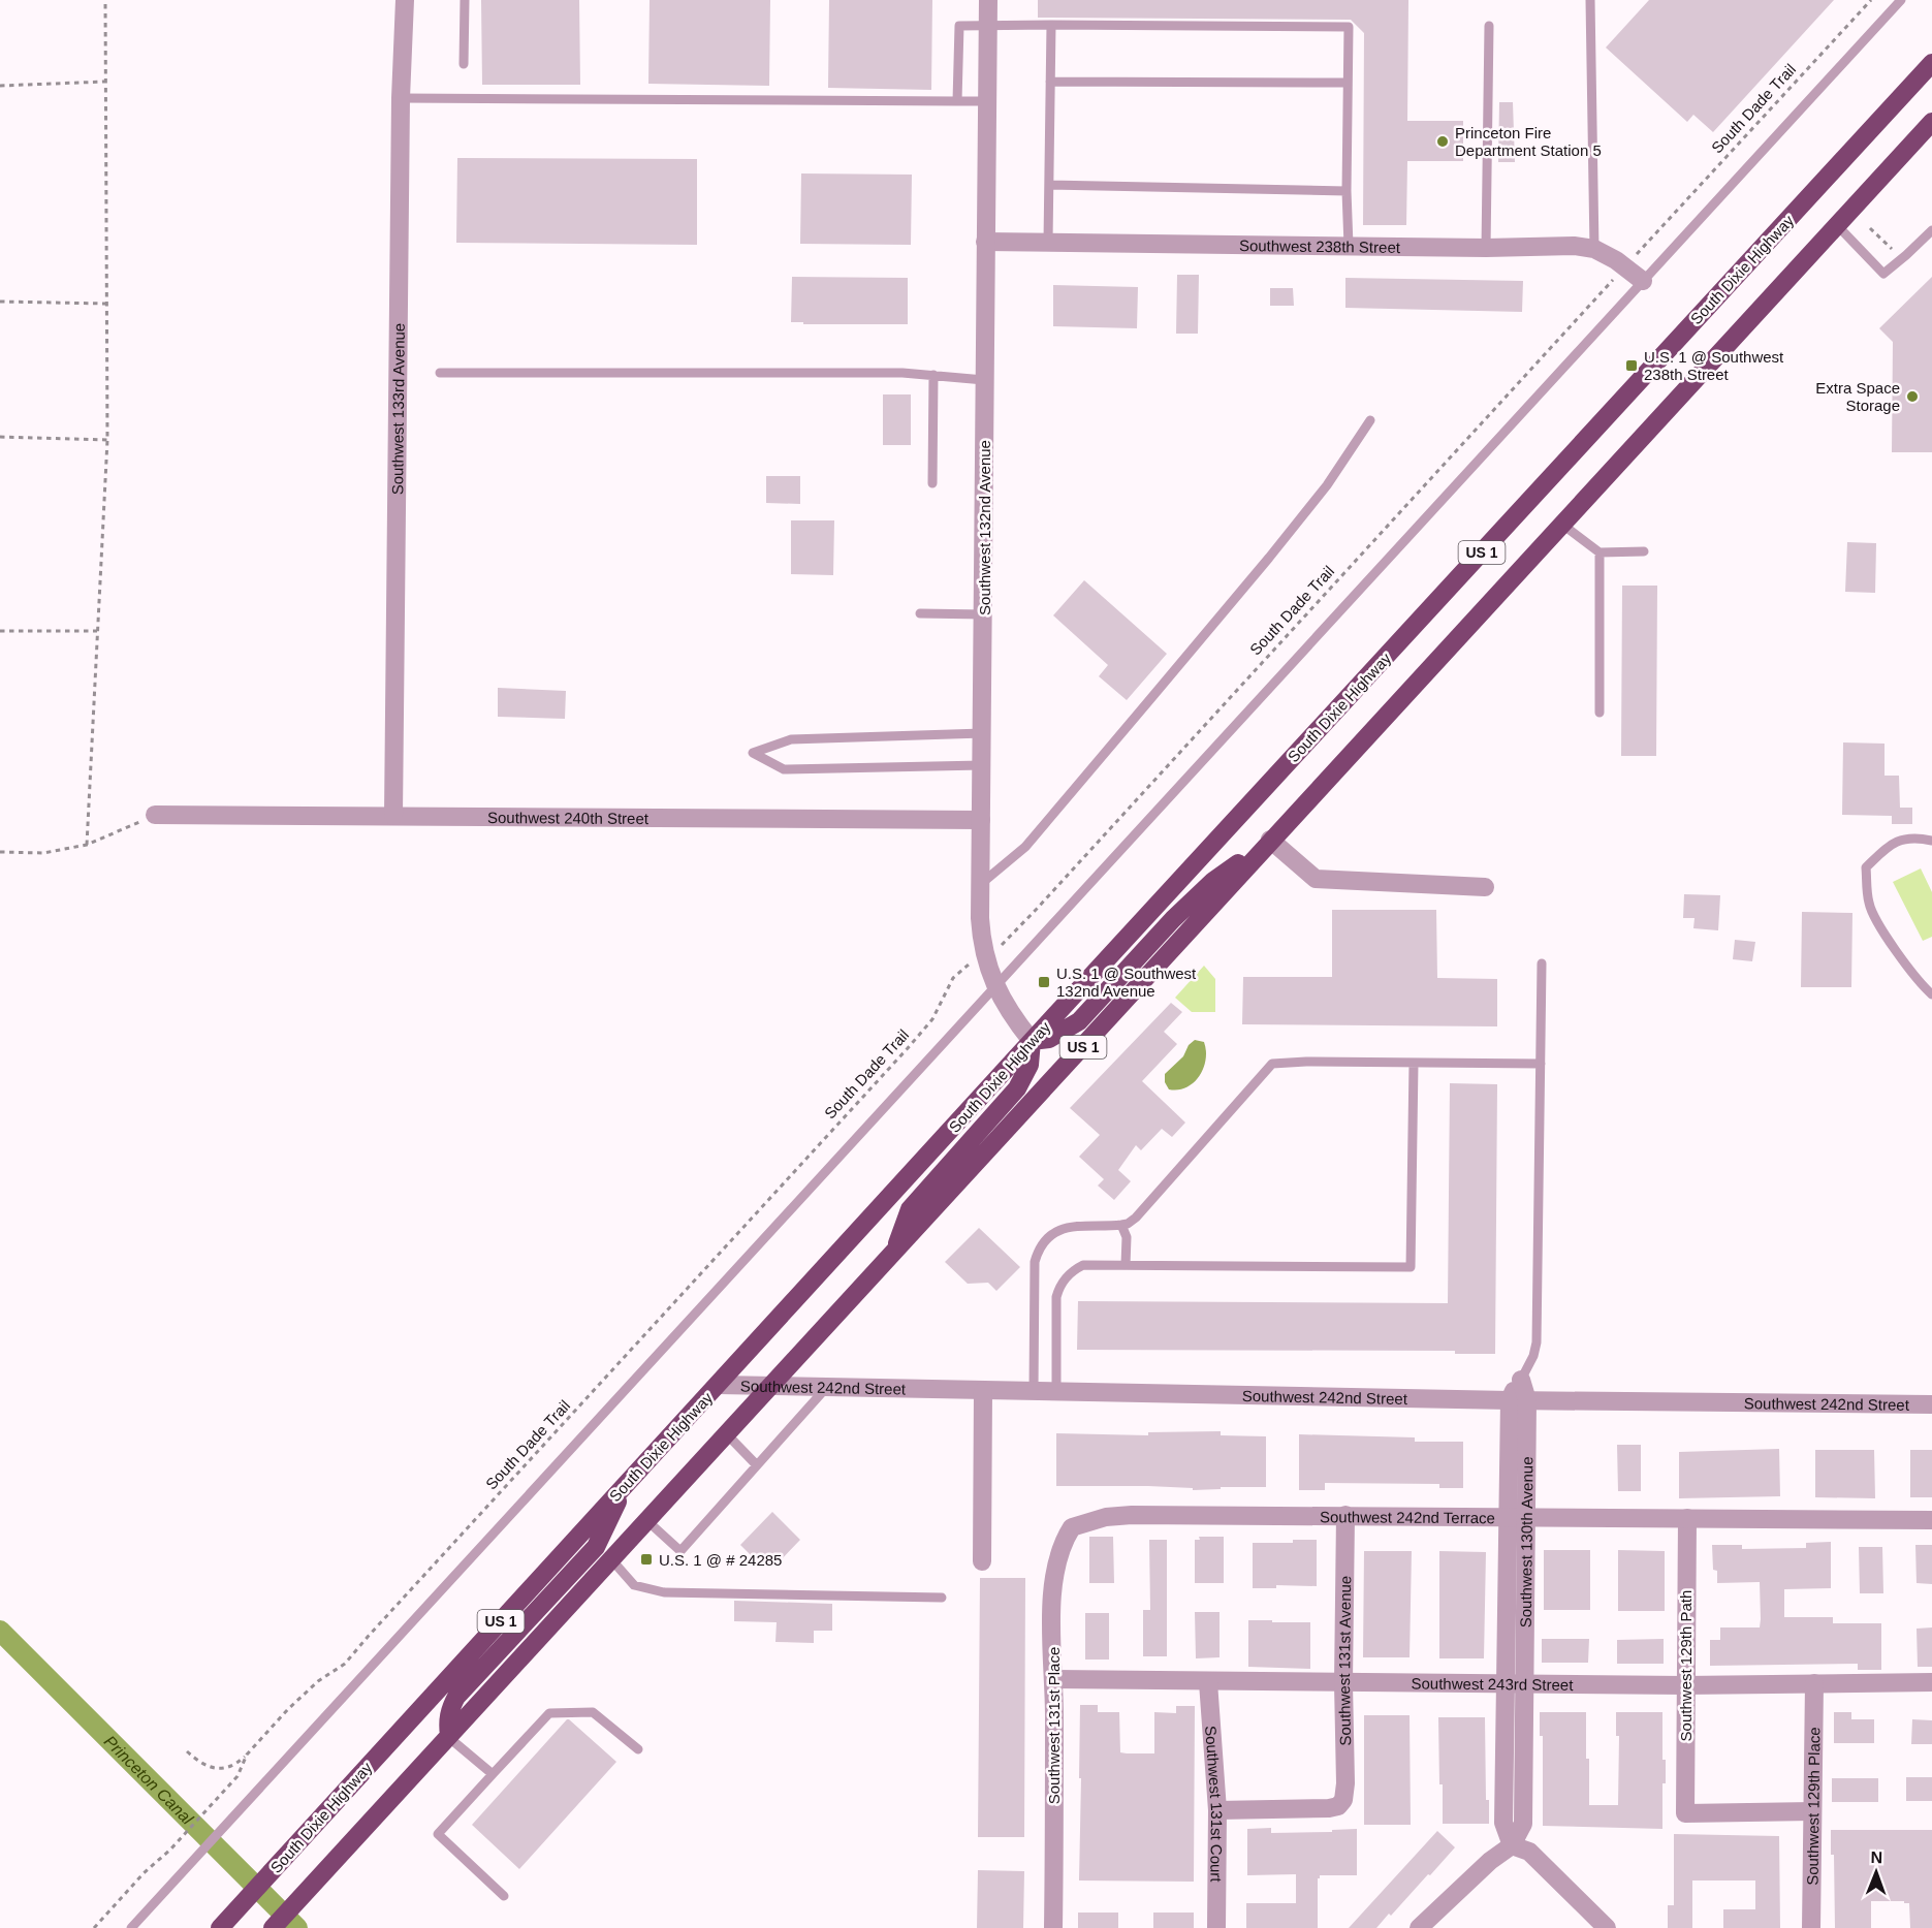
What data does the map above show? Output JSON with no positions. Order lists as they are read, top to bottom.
{
  "streets": {
    "highway": ["South Dixie Highway", "US 1"],
    "street": [
      "Southwest 238th Street",
      "Southwest 133rd Avenue",
      "Southwest 132nd Avenue",
      "Southwest 240th Street",
      "Southwest 242nd Street",
      "Southwest 242nd Terrace",
      "Southwest 130th Avenue",
      "Southwest 131st Avenue",
      "Southwest 129th Path",
      "Southwest 243rd Street",
      "Southwest 131st Place",
      "Southwest 131st Court",
      "Southwest 129th Place"
    ],
    "path": ["South Dade Trail"]
  },
  "crossings": [
    ["Southwest 238th Street", "Southwest 132nd Avenue"],
    ["South Dixie Highway", "Southwest 132nd Avenue"],
    ["South Dixie Highway", "Southwest 242nd Street"],
    ["Southwest 133rd Avenue", "Southwest 240th Street"],
    ["Southwest 132nd Avenue", "Southwest 240th Street"],
    ["US 1", "Southwest 242nd Street"],
    ["Southwest 242nd Street", "Southwest 130th Avenue"],
    ["Southwest 242nd Terrace", "Southwest 130th Avenue"],
    ["Southwest 242nd Terrace", "Southwest 131st Avenue"],
    ["Southwest 242nd Terrace", "Southwest 129th Path"],
    ["Southwest 242nd Terrace", "Southwest 131st Place"],
    ["Southwest 130th Avenue", "Southwest 243rd Street"],
    ["Southwest 131st Avenue", "Southwest 243rd Street"],
    ["Southwest 131st Avenue", "Southwest 131st Court"],
    ["Southwest 129th Path", "Southwest 243rd Street"],
    ["Southwest 129th Path", "Southwest 129th Place"],
    ["Southwest 243rd Street", "Southwest 131st Place"],
    ["Southwest 243rd Street", "Southwest 131st Court"],
    ["Southwest 243rd Street", "Southwest 129th Place"]
  ],
  "water": ["Princeton Canal"],
  "places": {
    "other": ["Princeton Fire Department Station 5", "Extra Space Storage"],
    "transit": ["U.S. 1 @ Southwest 238th Street", "U.S. 1 @ Southwest 132nd Avenue", "U.S. 1 @ # 24285"]
  },
  "north": "top"
}
